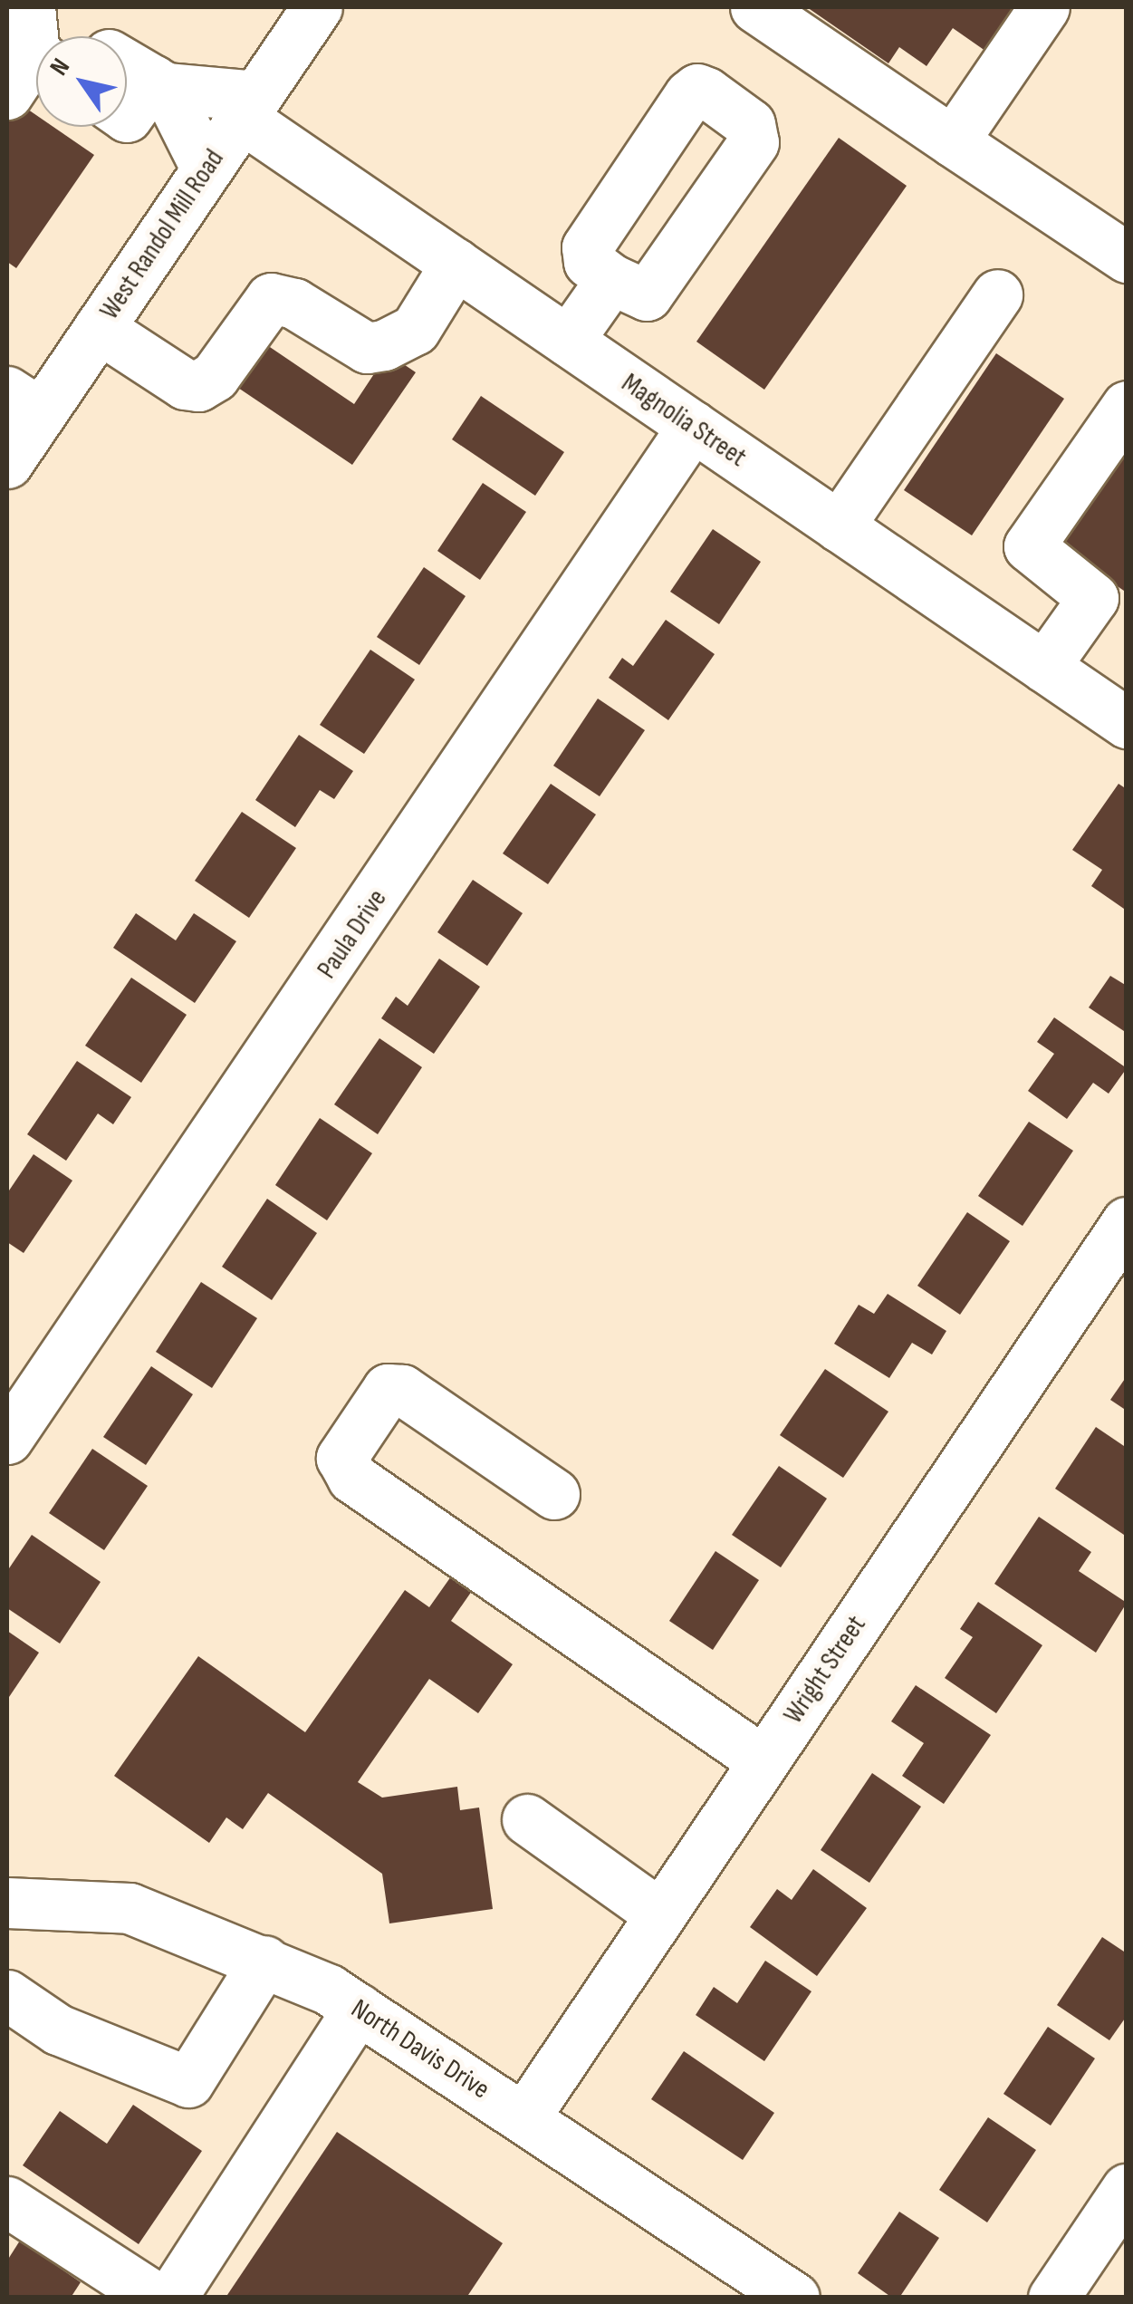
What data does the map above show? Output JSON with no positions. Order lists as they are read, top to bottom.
{
  "streets": {
    "street": [
      "West Randol Mill Road",
      "Magnolia Street",
      "Paula Drive",
      "Wright Street",
      "North Davis Drive"
    ]
  },
  "crossings": [
    ["West Randol Mill Road", "Magnolia Street"],
    ["Magnolia Street", "Paula Drive"],
    ["Wright Street", "North Davis Drive"]
  ],
  "north": "top left"
}
